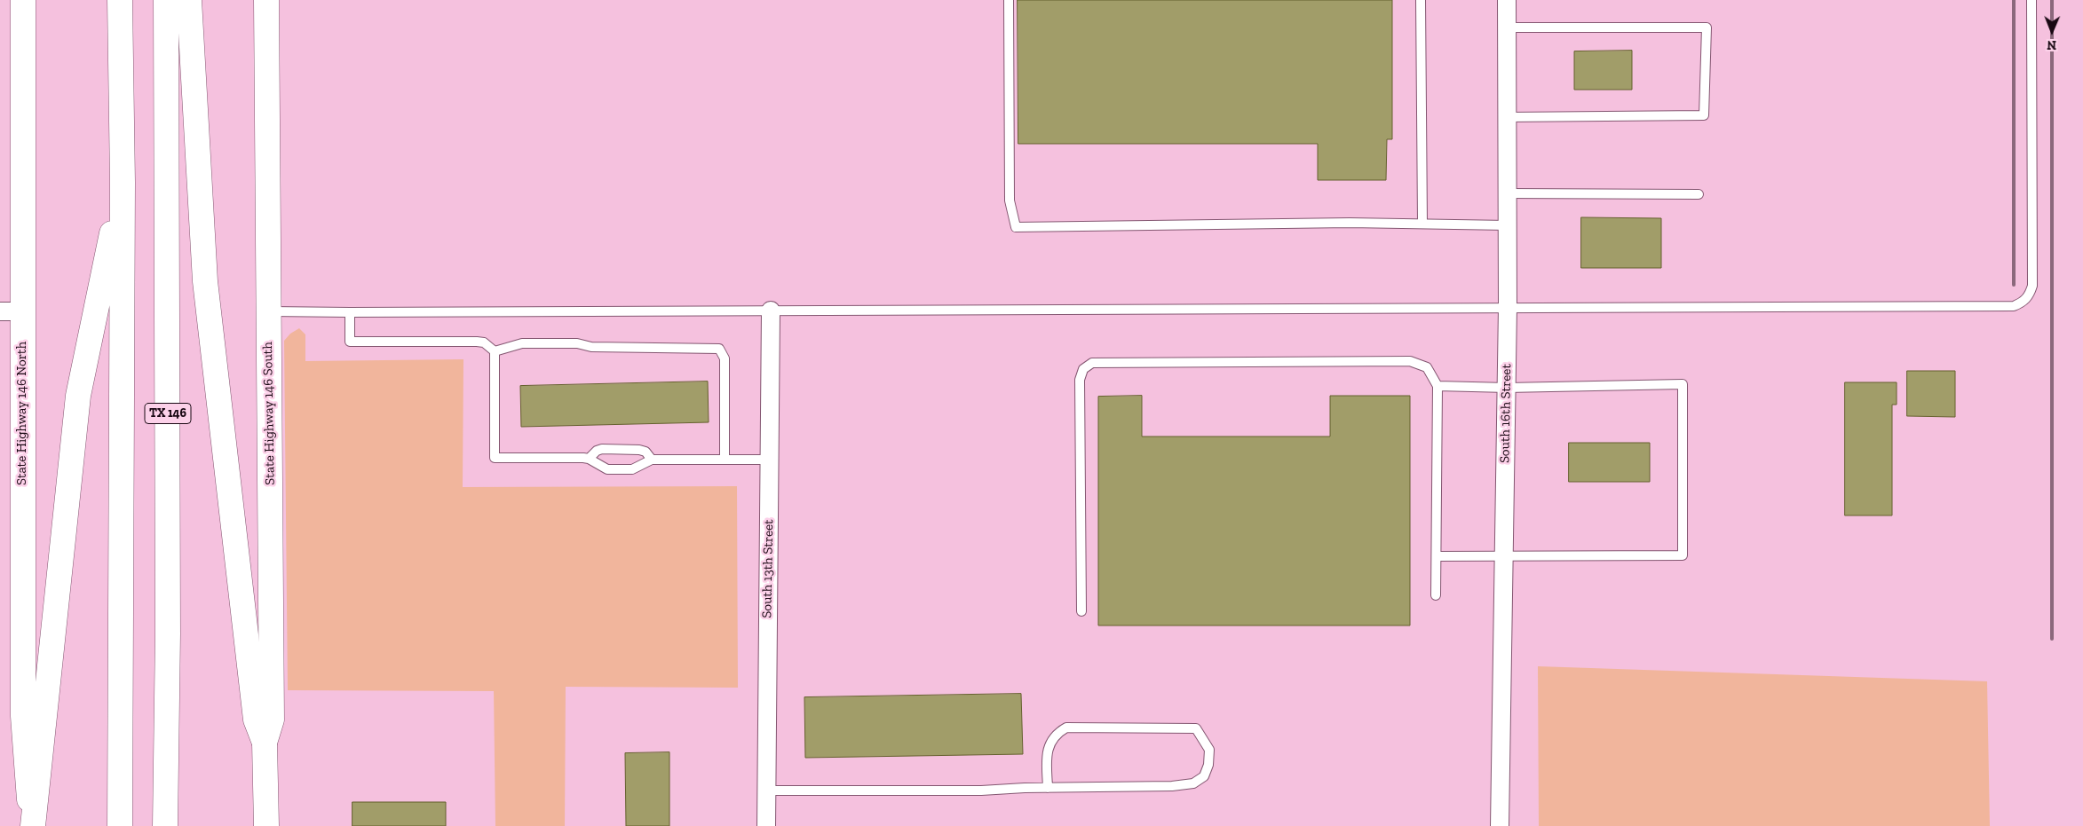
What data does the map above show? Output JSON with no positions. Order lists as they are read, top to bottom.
{
  "streets": {
    "main road": ["State Highway 146 North", "TX 146", "State Highway 146 South"],
    "street": ["South 16th Street", "South 13th Street"]
  },
  "north": "bottom"
}
